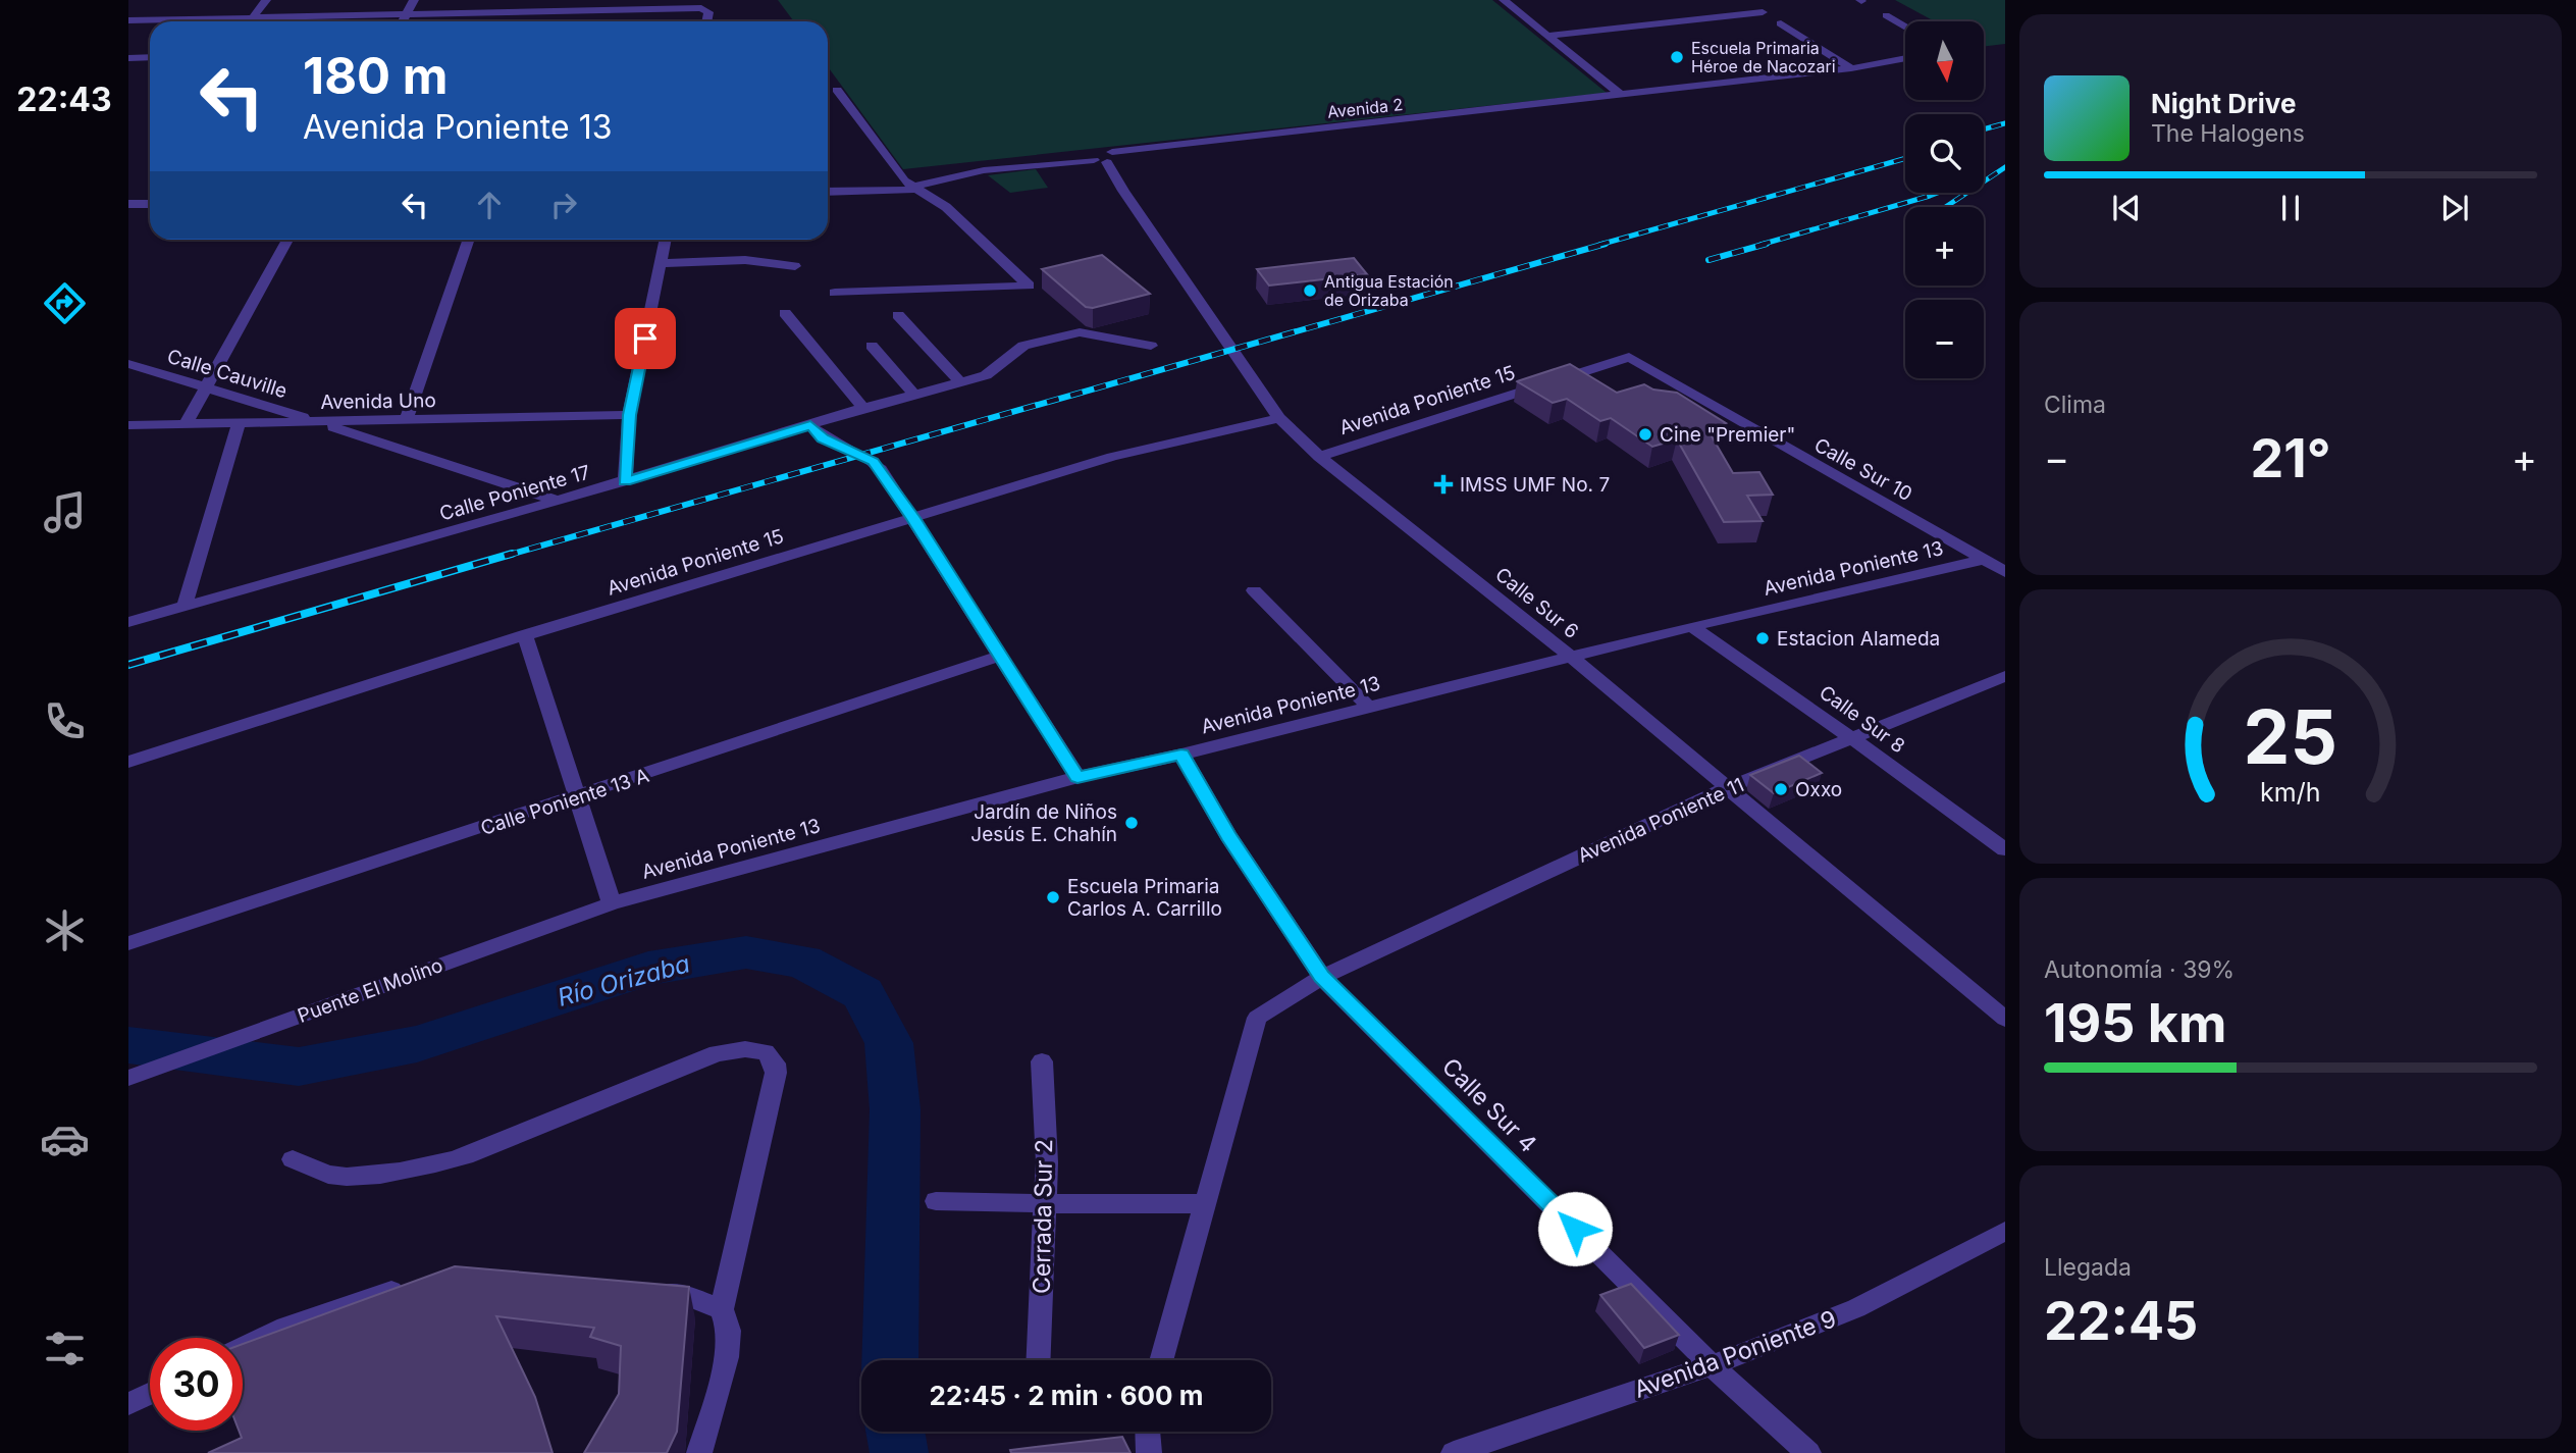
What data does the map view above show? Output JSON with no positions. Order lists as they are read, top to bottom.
{
  "streets": {
    "street": [
      "Avenida 2",
      "Calle Cauville",
      "Avenida Poniente 15",
      "Avenida Uno",
      "Calle Sur 10",
      "Calle Poniente 17",
      "Avenida Poniente 13",
      "Calle Sur 6",
      "Calle Sur 8",
      "Calle Poniente 13 A",
      "Avenida Poniente 11",
      "Puente El Molino",
      "Calle Sur 4",
      "Cerrada Sur 2",
      "Avenida Poniente 9"
    ]
  },
  "crossings": [
    ["Avenida 2", "Calle Sur 6"],
    ["Calle Cauville", "Avenida Uno"],
    ["Calle Cauville", "Calle Poniente 17"],
    ["Avenida Poniente 15", "Calle Sur 10"],
    ["Avenida Poniente 15", "Calle Sur 6"],
    ["Calle Sur 10", "Avenida Poniente 13"],
    ["Avenida Poniente 13", "Calle Sur 6"],
    ["Avenida Poniente 13", "Calle Sur 8"],
    ["Avenida Poniente 13", "Puente El Molino"],
    ["Avenida Poniente 13", "Calle Sur 4"],
    ["Calle Sur 6", "Avenida Poniente 11"],
    ["Calle Sur 8", "Avenida Poniente 11"],
    ["Avenida Poniente 11", "Calle Sur 4"],
    ["Calle Sur 4", "Avenida Poniente 9"]
  ],
  "water": ["Río Orizaba"],
  "places": {
    "other": [
      "Escuela Primaria Héroe de Nacozari",
      "Antigua Estación de Orizaba",
      "Cine \"Premier\"",
      "Estacion Alameda",
      "Oxxo",
      "Jardín de Niños Jesús E. Chahín",
      "Escuela Primaria Carlos A. Carrillo"
    ],
    "health": ["IMSS UMF No. 7"]
  },
  "north": "bottom",
  "page": {
    "tabs": "22:43",
    "map_buttons": ["+", "−"],
    "turn": ["180 m", "Avenida Poniente 13"],
    "song": ["Night Drive", "The Halogens"],
    "tile": [
      "Clima",
      ["Autonomía · 39%", "195 km"],
      ["Llegada", "22:45"]
    ],
    "heat": ["−", "21°", "+"],
    "limit": "30",
    "trip": "22:45 · 2 min · 600 m",
    "gauge": ["25", "km/h"]
  }
}
